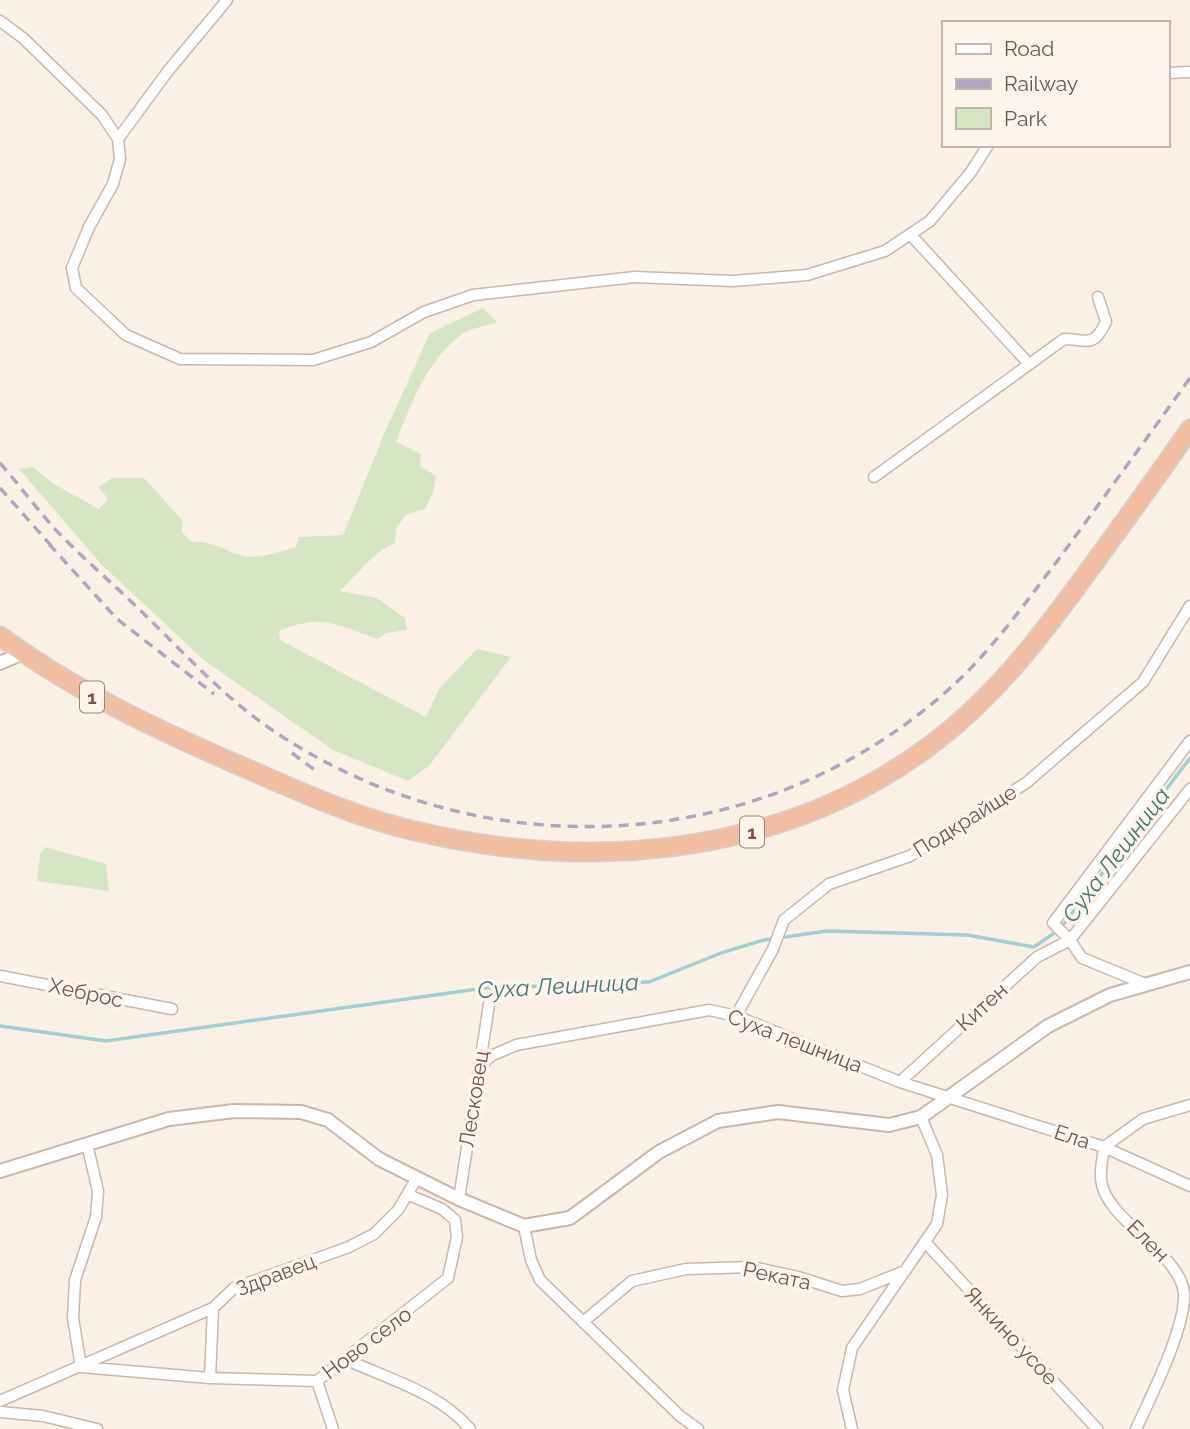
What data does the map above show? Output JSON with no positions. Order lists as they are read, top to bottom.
{
  "streets": {
    "highway": ["1"],
    "street": [
      "Подкрайще",
      "Хеброс",
      "Китен",
      "Суха лешница",
      "Лесковец",
      "Ела",
      "Елен",
      "Здравец",
      "Реката",
      "Янкино усое",
      "Ново село"
    ]
  },
  "crossings": [
    ["Подкрайще", "Суха лешница"],
    ["Китен", "Суха лешница"],
    ["Суха лешница", "Лесковец"],
    ["Суха лешница", "Ела"],
    ["Ела", "Елен"],
    ["Здравец", "Ново село"]
  ],
  "water": ["Суха Лешница"],
  "legend": ["Road", "Railway", "Park"]
}
